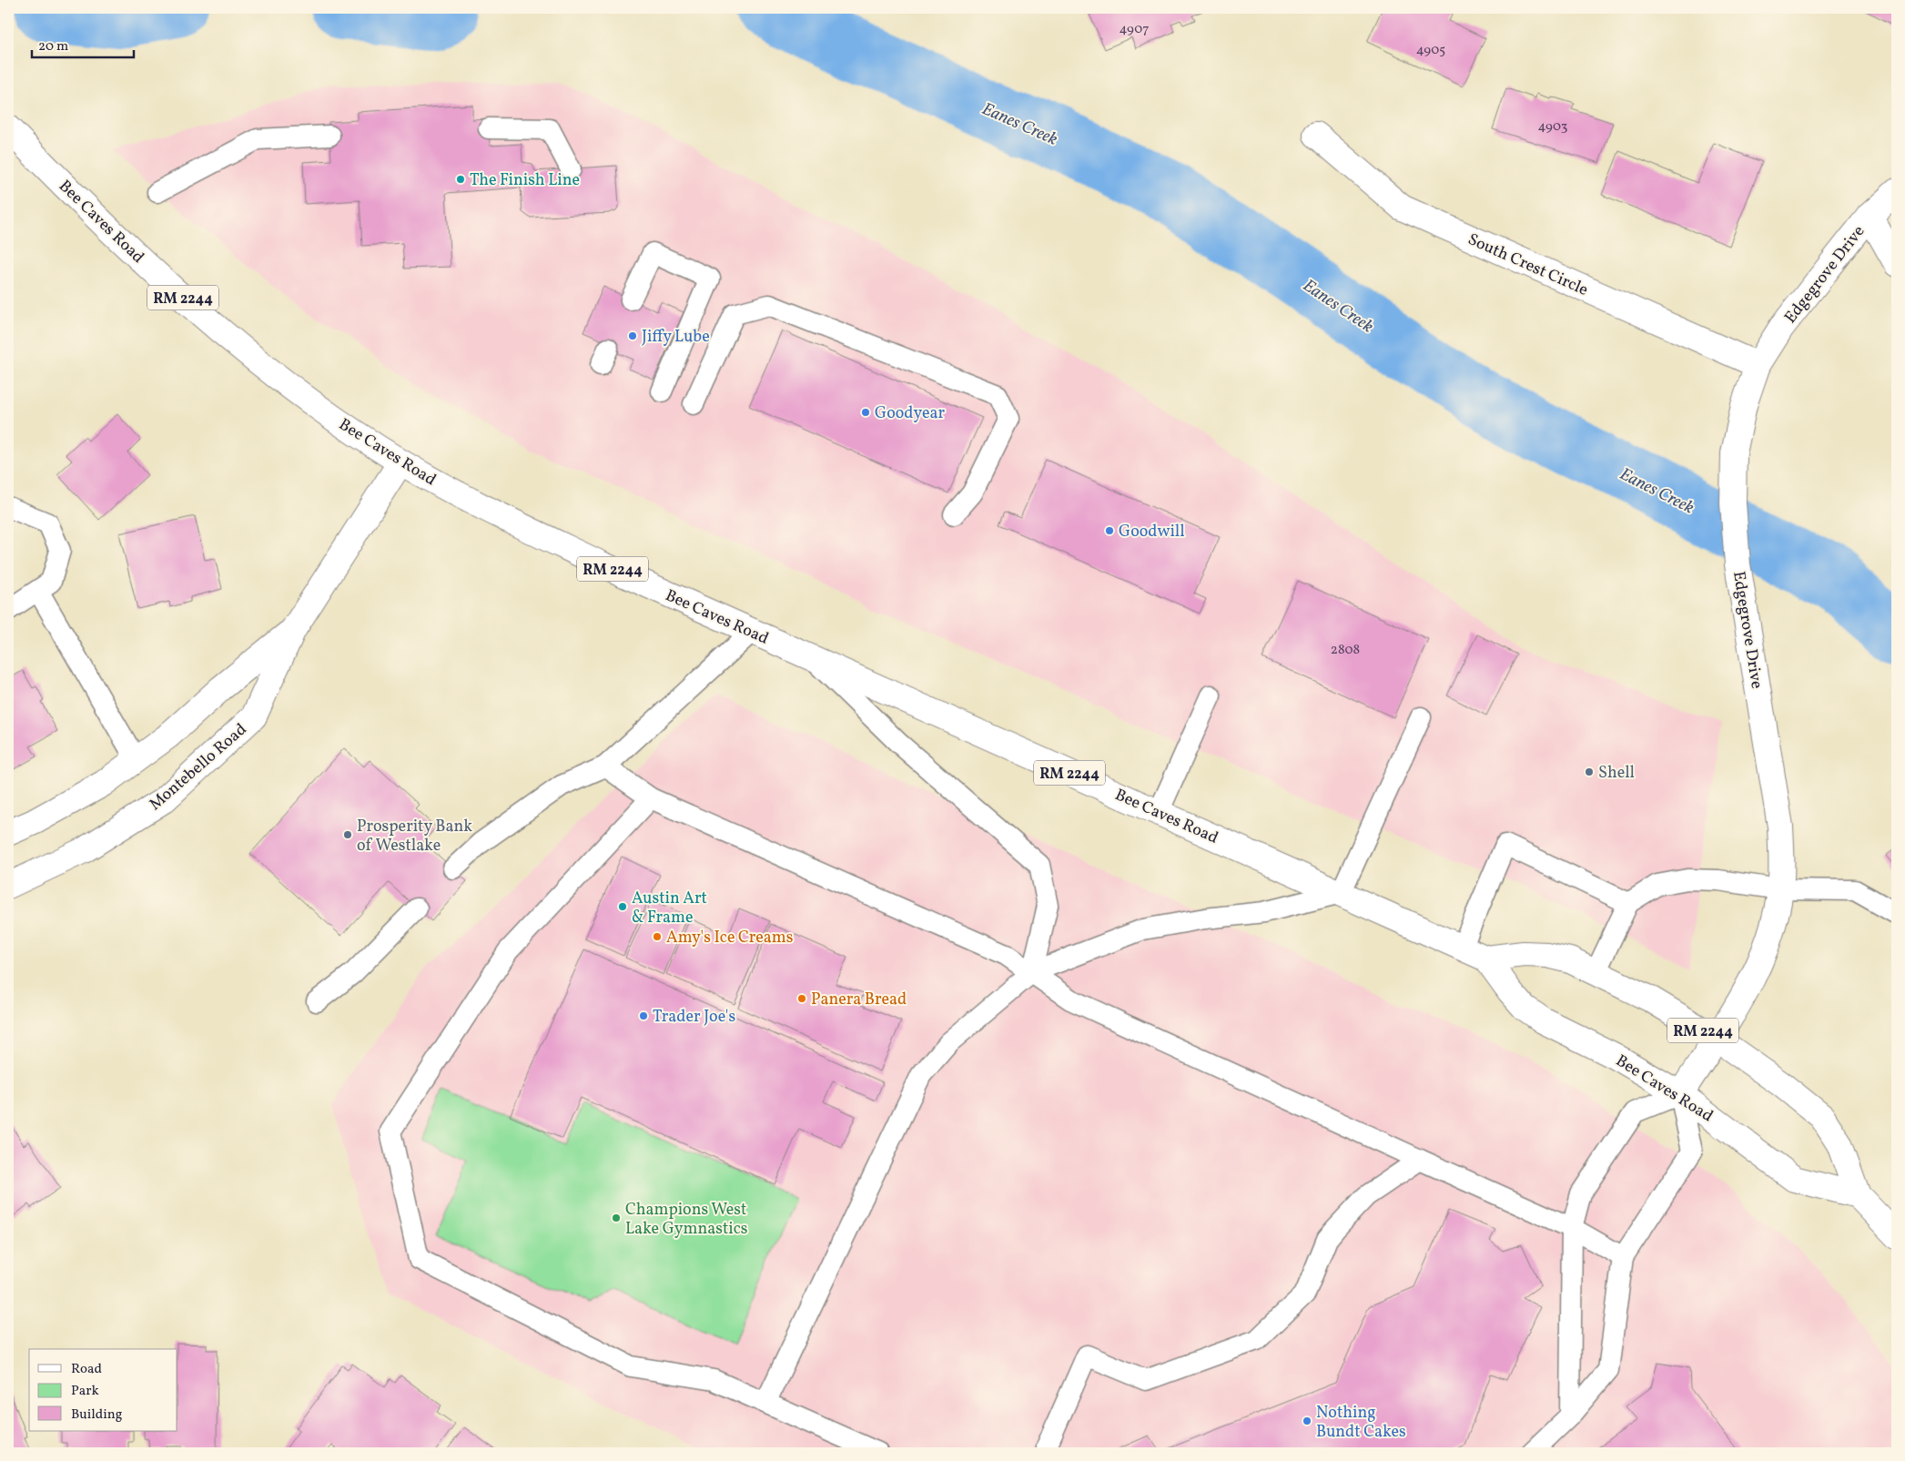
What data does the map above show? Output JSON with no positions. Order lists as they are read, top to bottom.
{
  "streets": {
    "main road": [
      "Bee Caves Road",
      "South Crest Circle",
      "Edgegrove Drive",
      "RM 2244",
      "Montebello Road"
    ]
  },
  "crossings": [
    ["Bee Caves Road", "Edgegrove Drive"],
    ["Bee Caves Road", "RM 2244"],
    ["Bee Caves Road", "Montebello Road"],
    ["South Crest Circle", "Edgegrove Drive"],
    ["Edgegrove Drive", "RM 2244"]
  ],
  "water": ["Eanes Creek"],
  "places": [
    "The Finish Line",
    "Jiffy Lube",
    "Goodyear",
    "Goodwill",
    "Shell",
    "Prosperity Bank of Westlake",
    "Austin Art & Frame",
    "Amy's Ice Creams",
    "Panera Bread",
    "Trader Joe's",
    "Champions West Lake Gymnastics",
    "Nothing Bundt Cakes"
  ],
  "house_numbers": [
    "4907",
    "4905",
    "4903",
    "2808"
  ],
  "legend": ["Road", "Park", "Building"],
  "scale_bar": "20 m"
}
